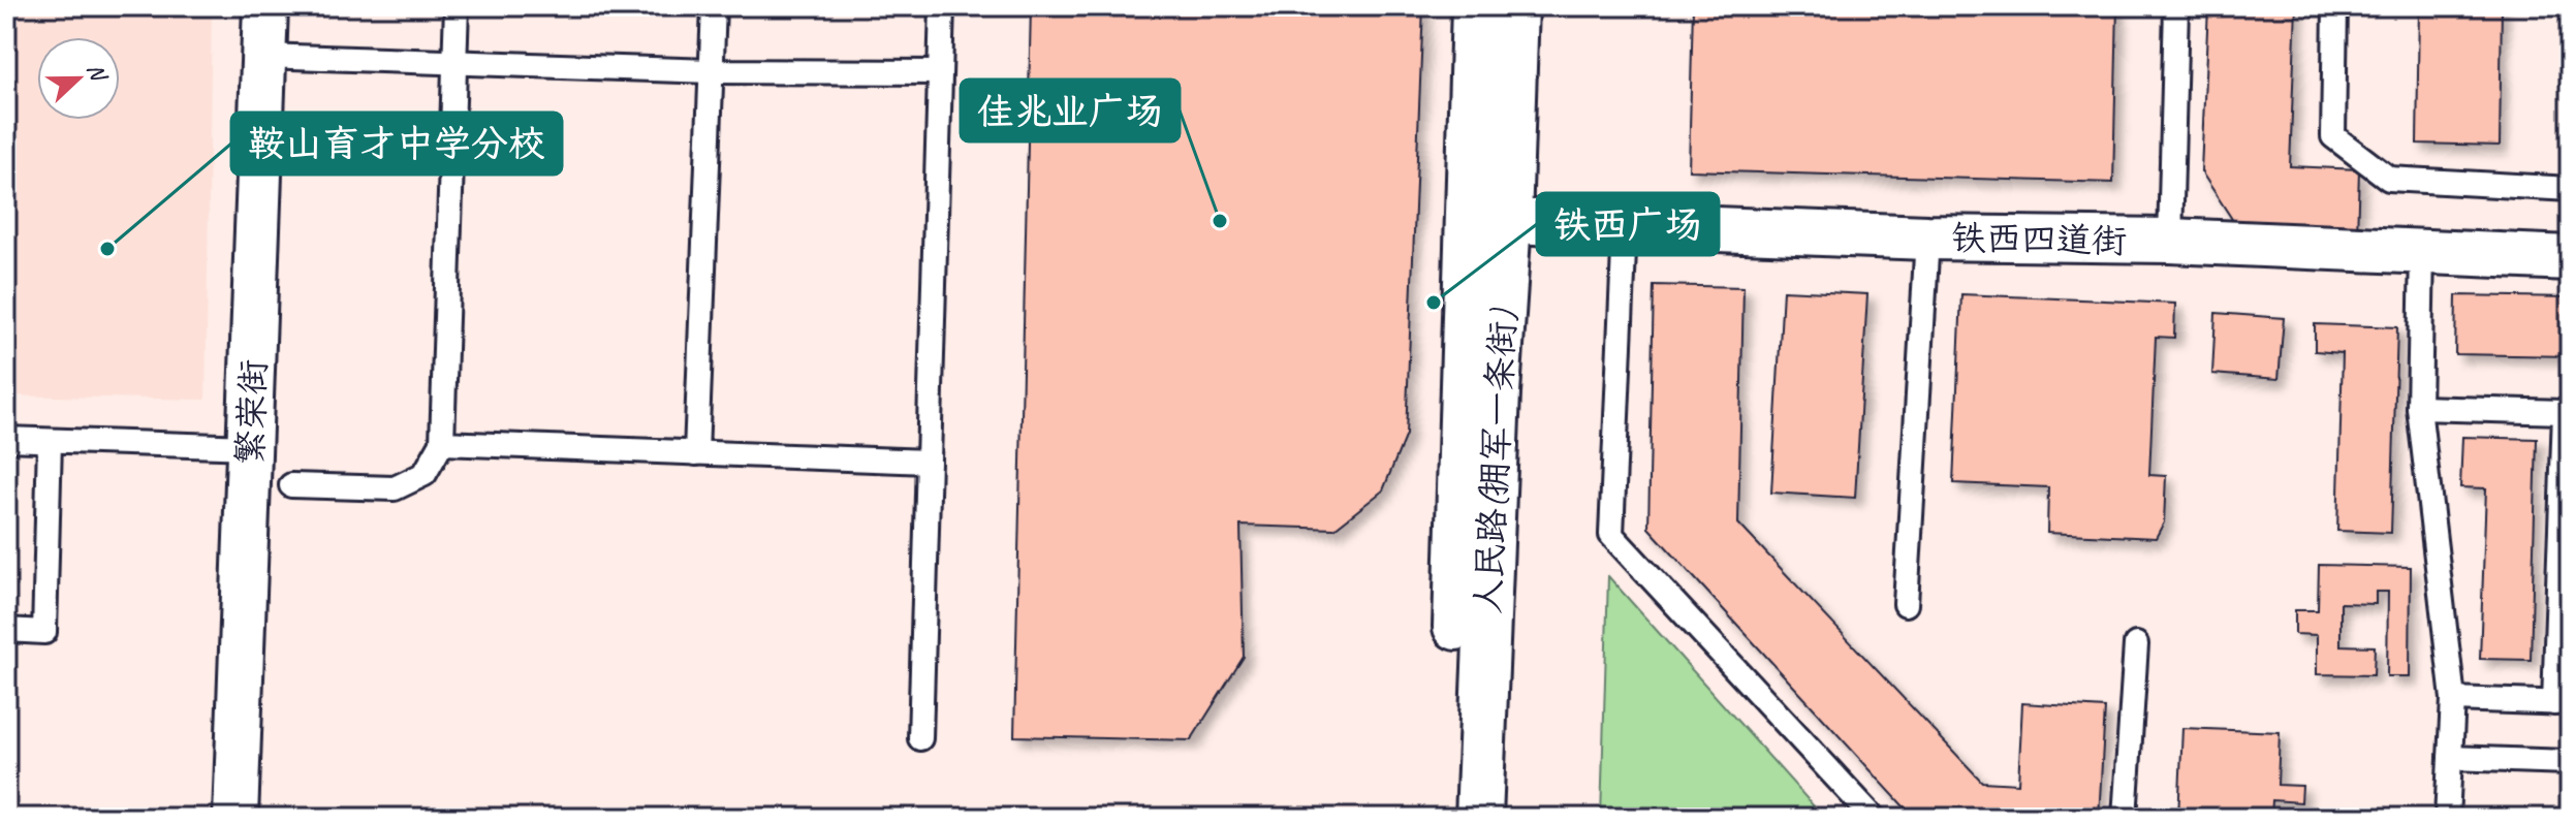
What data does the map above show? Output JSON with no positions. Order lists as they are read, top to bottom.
{
  "streets": {
    "main road": ["人民路(拥军一条街)"],
    "street": ["铁西四道街", "繁荣街"]
  },
  "crossings": [
    ["铁西四道街", "人民路(拥军一条街)"]
  ],
  "places": ["佳兆业广场", "鞍山育才中学分校", "铁西广场"],
  "north": "right"
}
